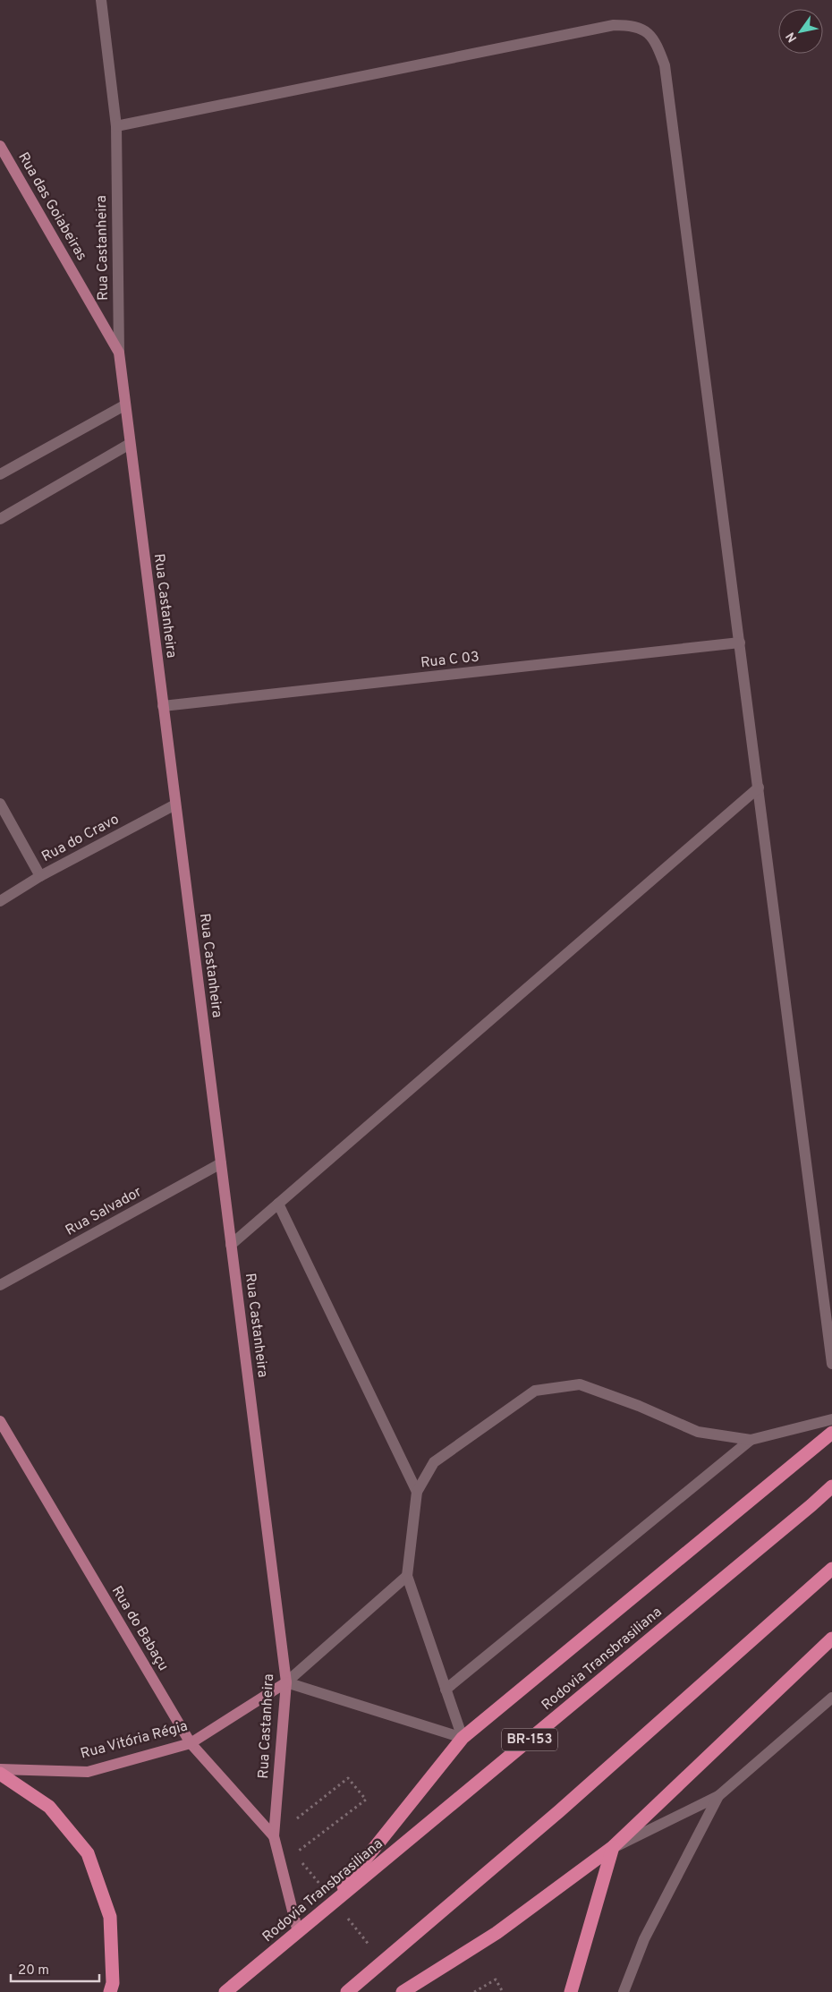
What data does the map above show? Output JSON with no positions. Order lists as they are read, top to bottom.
{
  "streets": {
    "highway": ["Rodovia Transbrasiliana", "BR-153"],
    "main road": [
      "Rua das Goiabeiras",
      "Rua Castanheira",
      "Rua do Babaçu",
      "Rua Vitória Régia"
    ],
    "street": ["Rua C 03", "Rua do Cravo", "Rua Salvador"]
  },
  "crossings": [
    ["Rua das Goiabeiras", "Rua Castanheira"],
    ["Rua Castanheira", "Rua C 03"],
    ["Rua Castanheira", "Rua do Cravo"],
    ["Rua Castanheira", "Rua Salvador"],
    ["Rua Castanheira", "Rua do Babaçu"],
    ["Rua Castanheira", "Rodovia Transbrasiliana"],
    ["Rua Castanheira", "Rua Vitória Régia"],
    ["Rua do Babaçu", "Rua Vitória Régia"]
  ],
  "scale_bar": "20 m",
  "north": "bottom left"
}
